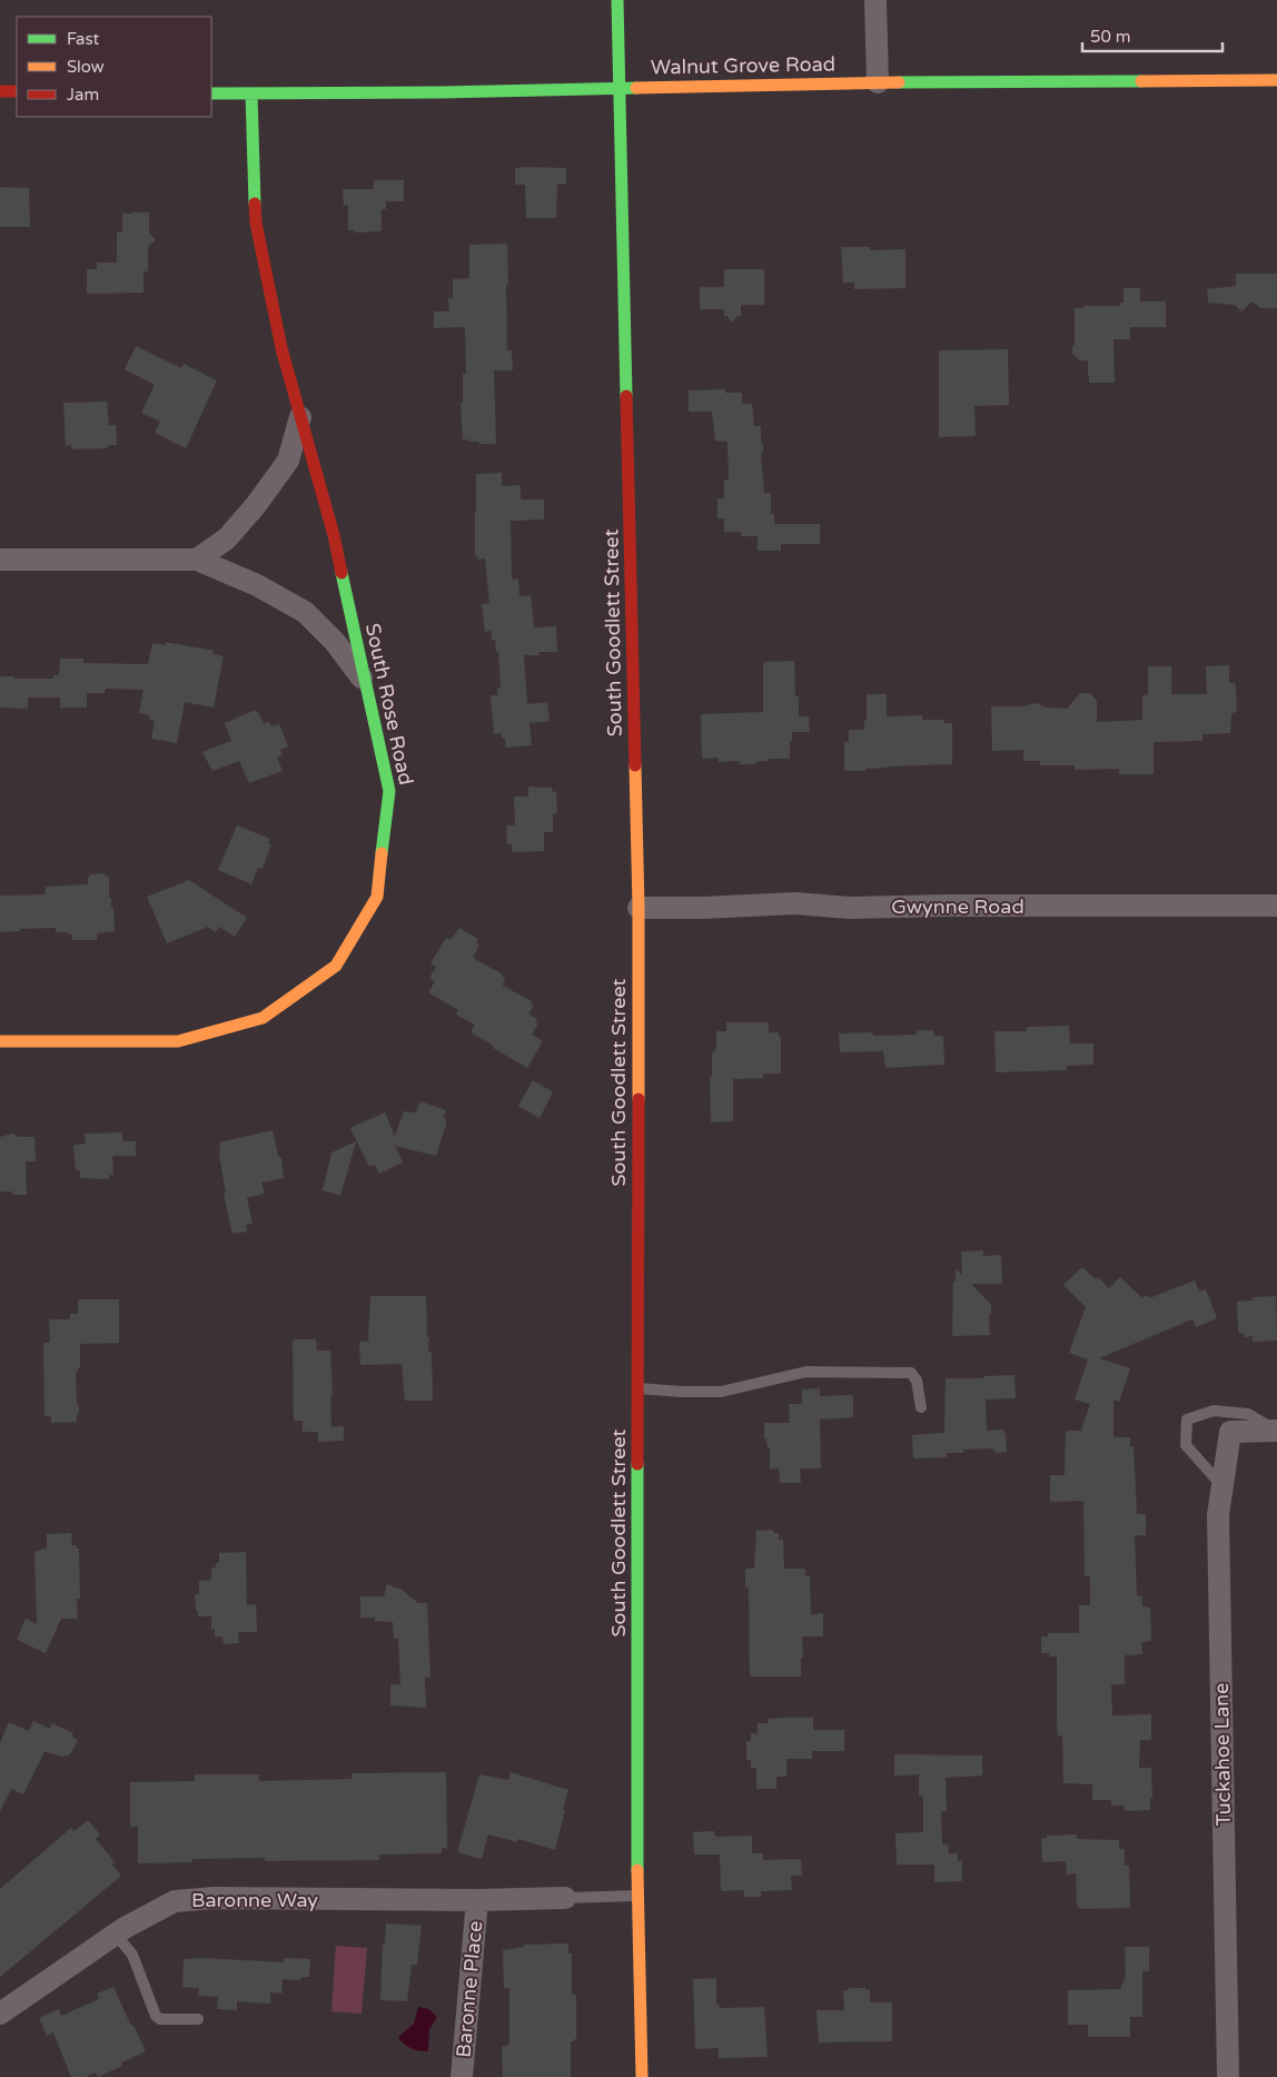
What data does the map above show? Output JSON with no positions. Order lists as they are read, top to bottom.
{
  "streets": {
    "main road": ["Walnut Grove Road", "South Goodlett Street", "South Rose Road"],
    "street": [
      "Gwynne Road",
      "Tuckahoe Lane",
      "Baronne Way",
      "Baronne Place"
    ]
  },
  "crossings": [
    ["Walnut Grove Road", "South Goodlett Street"],
    ["Walnut Grove Road", "South Rose Road"],
    ["South Goodlett Street", "Gwynne Road"],
    ["Baronne Way", "Baronne Place"]
  ],
  "legend": ["Fast", "Slow", "Jam"],
  "scale_bar": "50 m"
}
